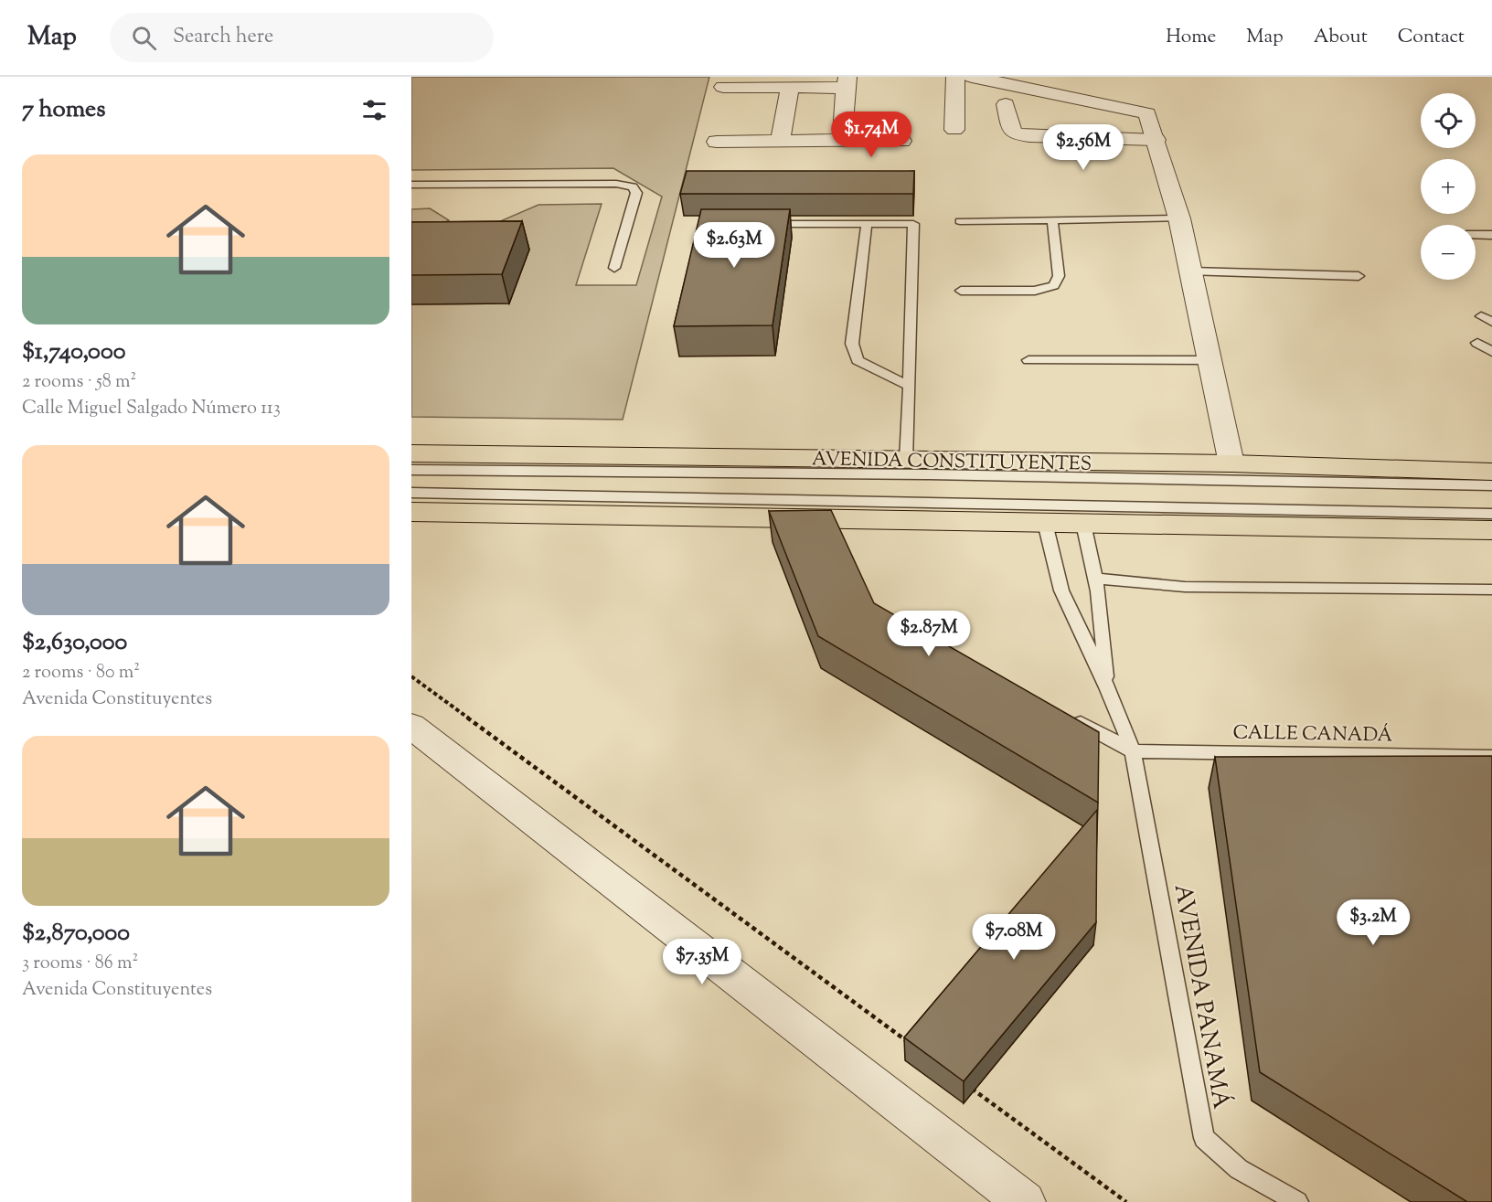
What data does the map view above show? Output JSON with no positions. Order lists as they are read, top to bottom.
{
  "streets": {
    "main road": ["AVENIDA CONSTITUYENTES"],
    "lane": ["CALLE CANADÁ", "AVENIDA PANAMÁ"]
  },
  "crossings": [
    ["CALLE CANADÁ", "AVENIDA PANAMÁ"]
  ],
  "page": {
    "header": "Map",
    "search": "Search here",
    "nav": [
      "Home",
      "Map",
      "About",
      "Contact"
    ],
    "heading": "7 homes",
    "map_buttons": ["+", "−"],
    "price": [
      "$1.74M",
      "$2.56M",
      "$2.63M",
      "$2.87M",
      "$3.2M",
      "$7.08M",
      "$7.35M"
    ],
    "list": [
      {
        "name": "$1,740,000",
        "note": "2 rooms · 58 m² · Calle Miguel Salgado Número 113"
      },
      {
        "name": "$2,630,000",
        "note": "2 rooms · 80 m² · Avenida Constituyentes"
      },
      {
        "name": "$2,870,000",
        "note": "3 rooms · 86 m² · Avenida Constituyentes"
      }
    ]
  }
}
